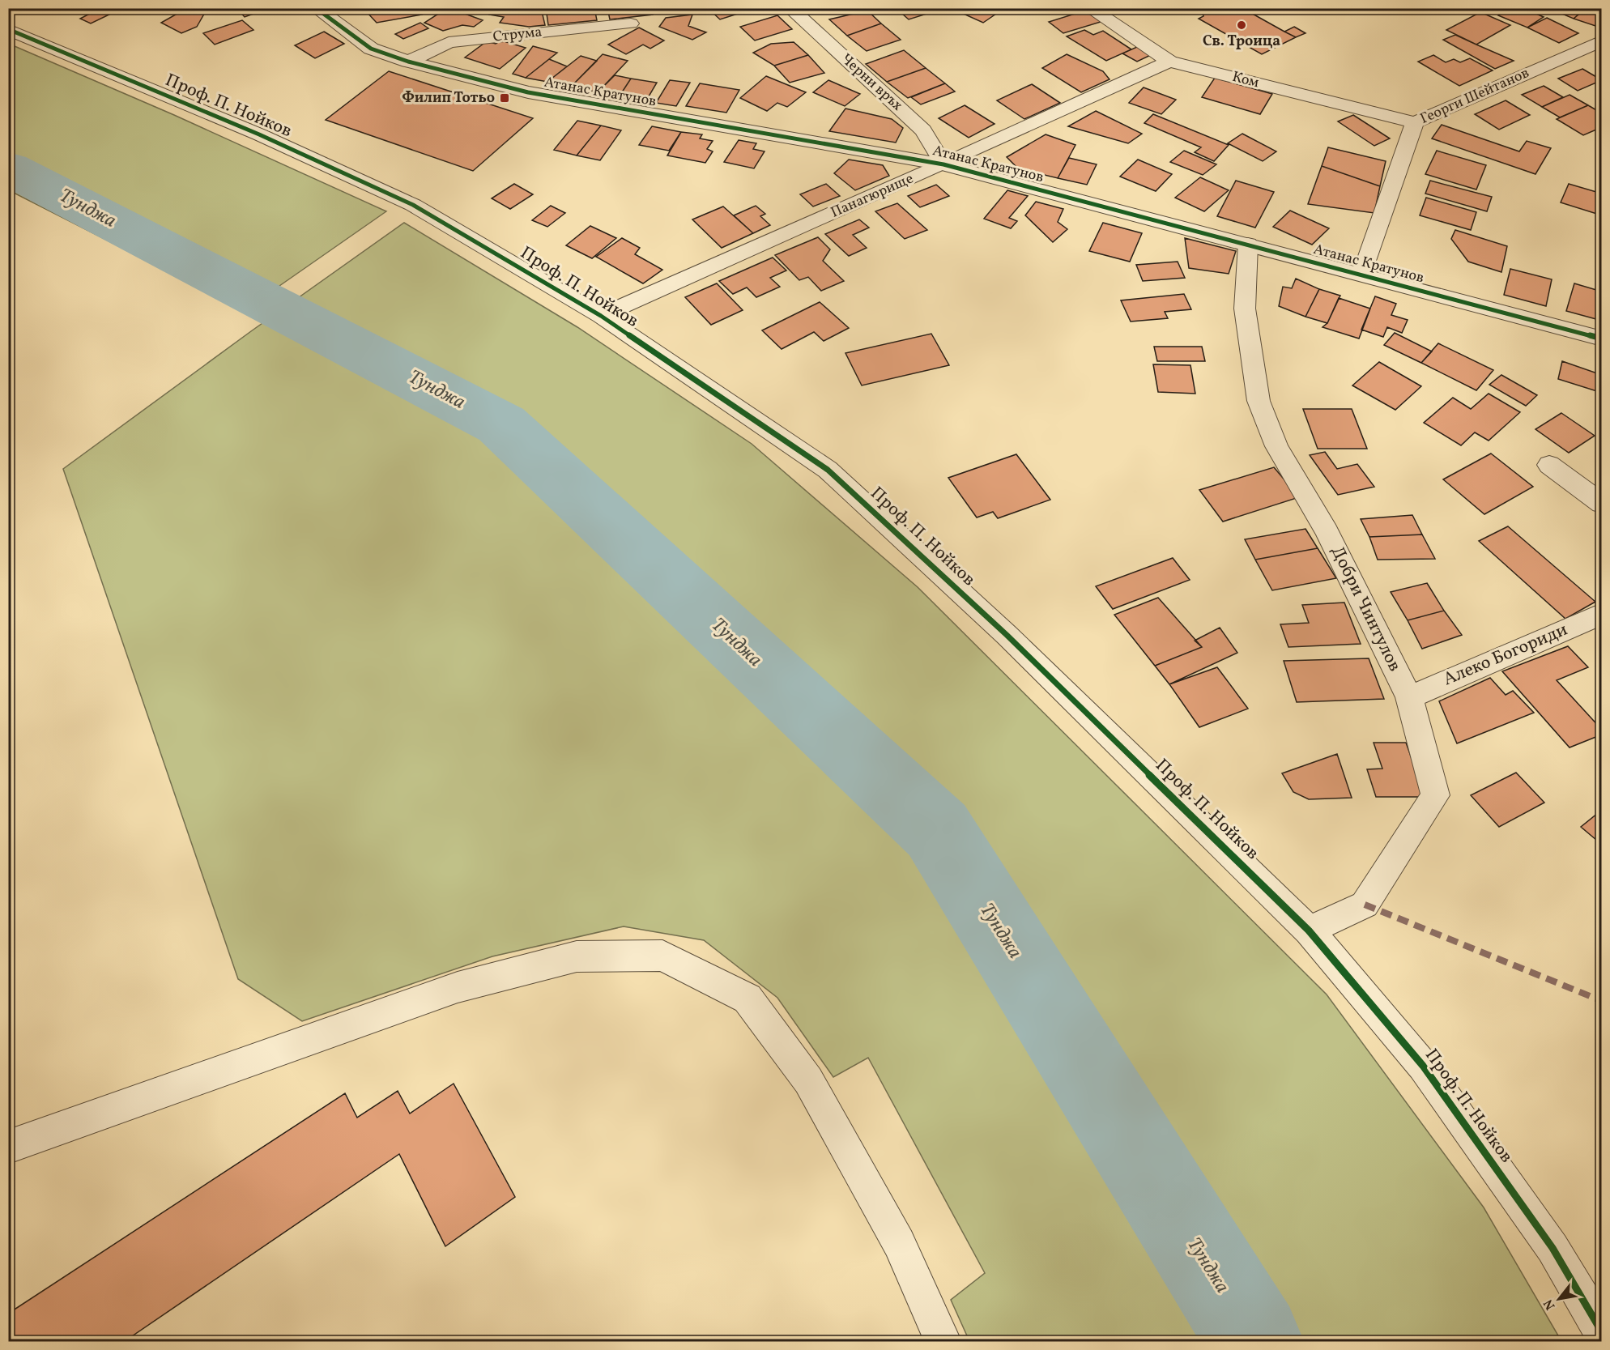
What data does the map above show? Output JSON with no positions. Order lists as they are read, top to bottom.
{
  "streets": {
    "street": [
      "Струма",
      "Ком",
      "Черни връх",
      "Атанас Кратунов",
      "Георги Шейтанов",
      "Проф. П. Нойков",
      "Панагюрище",
      "Добри Чинтулов",
      "Алеко Богориди"
    ]
  },
  "crossings": [
    ["Струма", "Атанас Кратунов"],
    ["Ком", "Георги Шейтанов"],
    ["Ком", "Панагюрище"],
    ["Черни връх", "Атанас Кратунов"],
    ["Черни връх", "Панагюрище"],
    ["Атанас Кратунов", "Георги Шейтанов"],
    ["Атанас Кратунов", "Панагюрище"],
    ["Атанас Кратунов", "Добри Чинтулов"],
    ["Проф. П. Нойков", "Панагюрище"],
    ["Проф. П. Нойков", "Добри Чинтулов"],
    ["Добри Чинтулов", "Алеко Богориди"]
  ],
  "water": ["Тунджа"],
  "places": {
    "other": ["Св. Троица"],
    "transit": ["Филип Тотьо"]
  },
  "north": "bottom left"
}
